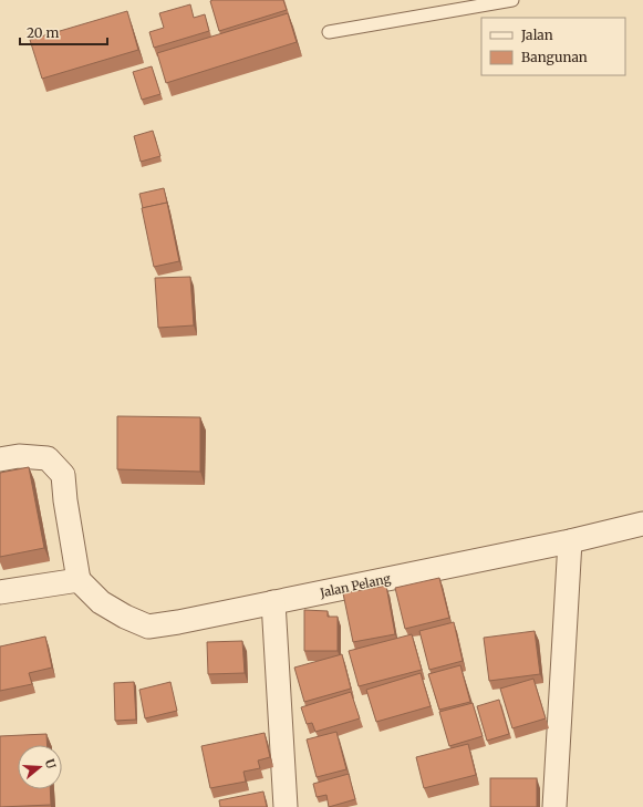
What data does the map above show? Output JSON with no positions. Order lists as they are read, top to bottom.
{
  "streets": {
    "street": ["Jalan Pelang"]
  },
  "legend": ["Jalan", "Bangunan"],
  "scale_bar": "20 m",
  "north": "right"
}
